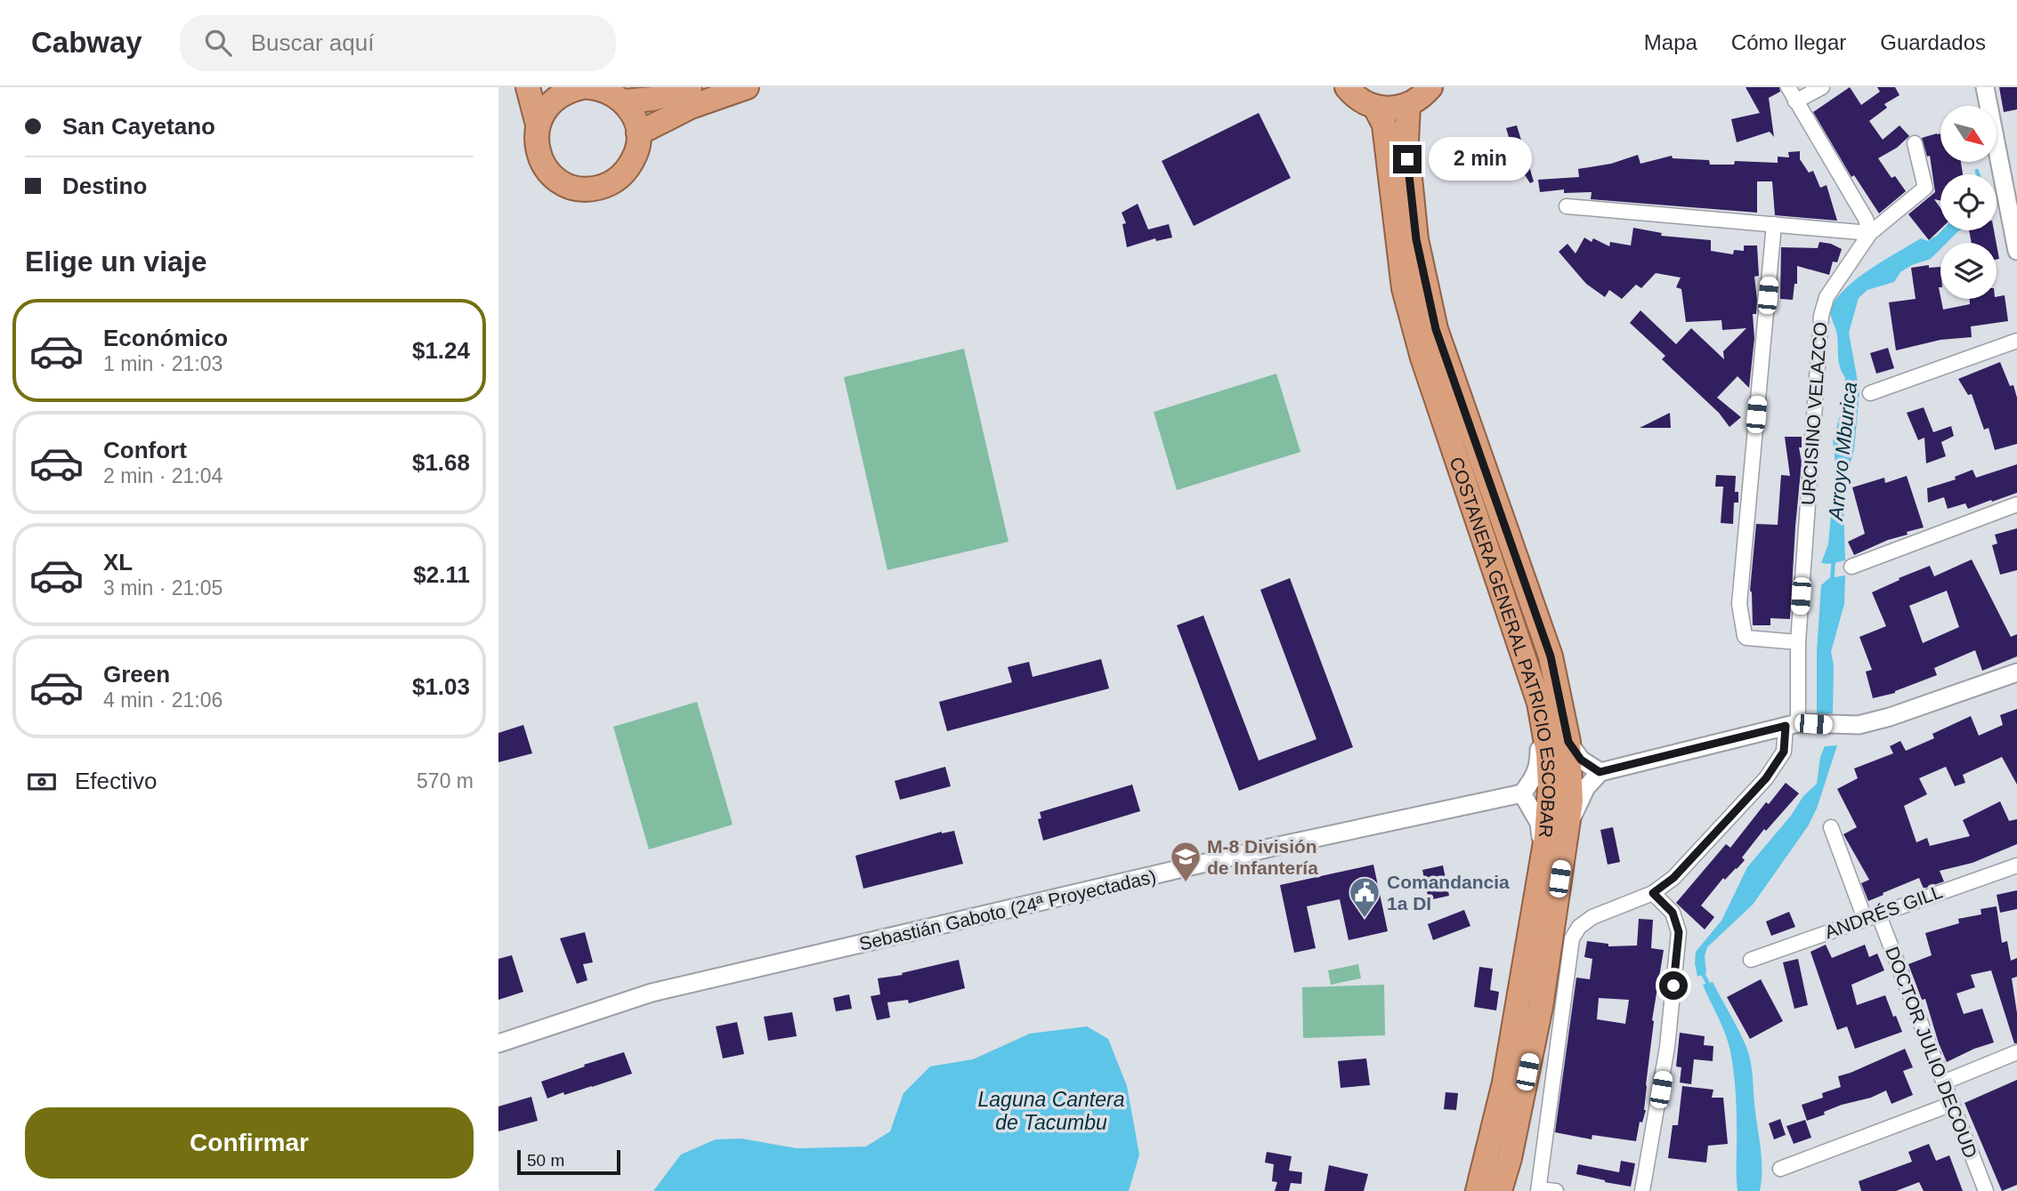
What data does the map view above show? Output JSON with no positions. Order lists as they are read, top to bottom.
{
  "streets": {
    "highway": ["COSTANERA GENERAL PATRICIO ESCOBAR"],
    "street": [
      "URCISINO VELAZCO",
      "Sebastián Gaboto (24ª Proyectadas)",
      "ANDRÉS GILL",
      "DOCTOR JULIO DECOUD"
    ]
  },
  "crossings": [
    ["ANDRÉS GILL", "DOCTOR JULIO DECOUD"]
  ],
  "water": ["Arroyo Mburica", "Laguna Cantera de Tacumbu"],
  "places": {
    "school or university": ["M-8 División de Infantería"],
    "public building": ["Comandancia 1a DI"]
  },
  "scale_bar": "50 m",
  "north": "bottom right",
  "page": {
    "header": "Cabway",
    "search": "Buscar aquí",
    "nav": ["Mapa", "Cómo llegar", "Guardados"],
    "banner": ["San Cayetano", "Destino"],
    "bubble": "2 min",
    "heading": "Elige un viaje",
    "list": [
      {
        "name": "Económico",
        "note": "1 min · 21:03",
        "value": "$1.24"
      },
      {
        "name": "Confort",
        "note": "2 min · 21:04",
        "value": "$1.68"
      },
      {
        "name": "XL",
        "note": "3 min · 21:05",
        "value": "$2.11"
      },
      {
        "name": "Green",
        "note": "4 min · 21:06",
        "value": "$1.03"
      }
    ],
    "pay": ["Efectivo", "570 m"],
    "buttons": "Confirmar",
    "scale": "50 m"
  }
}
